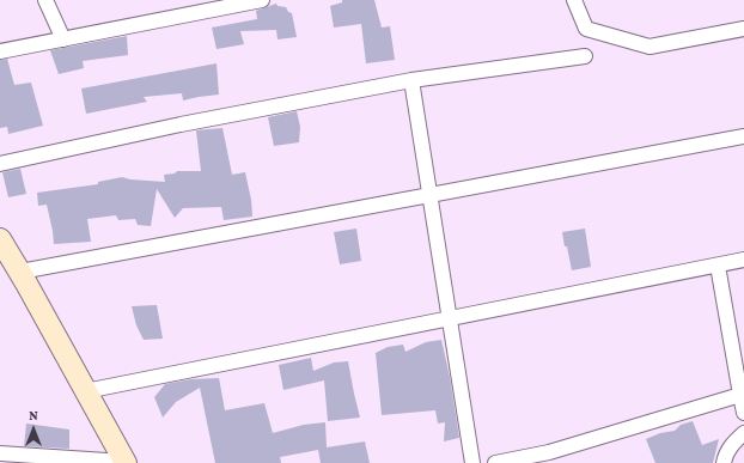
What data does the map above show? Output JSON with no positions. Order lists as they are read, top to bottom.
{
  "north": "top"
}
